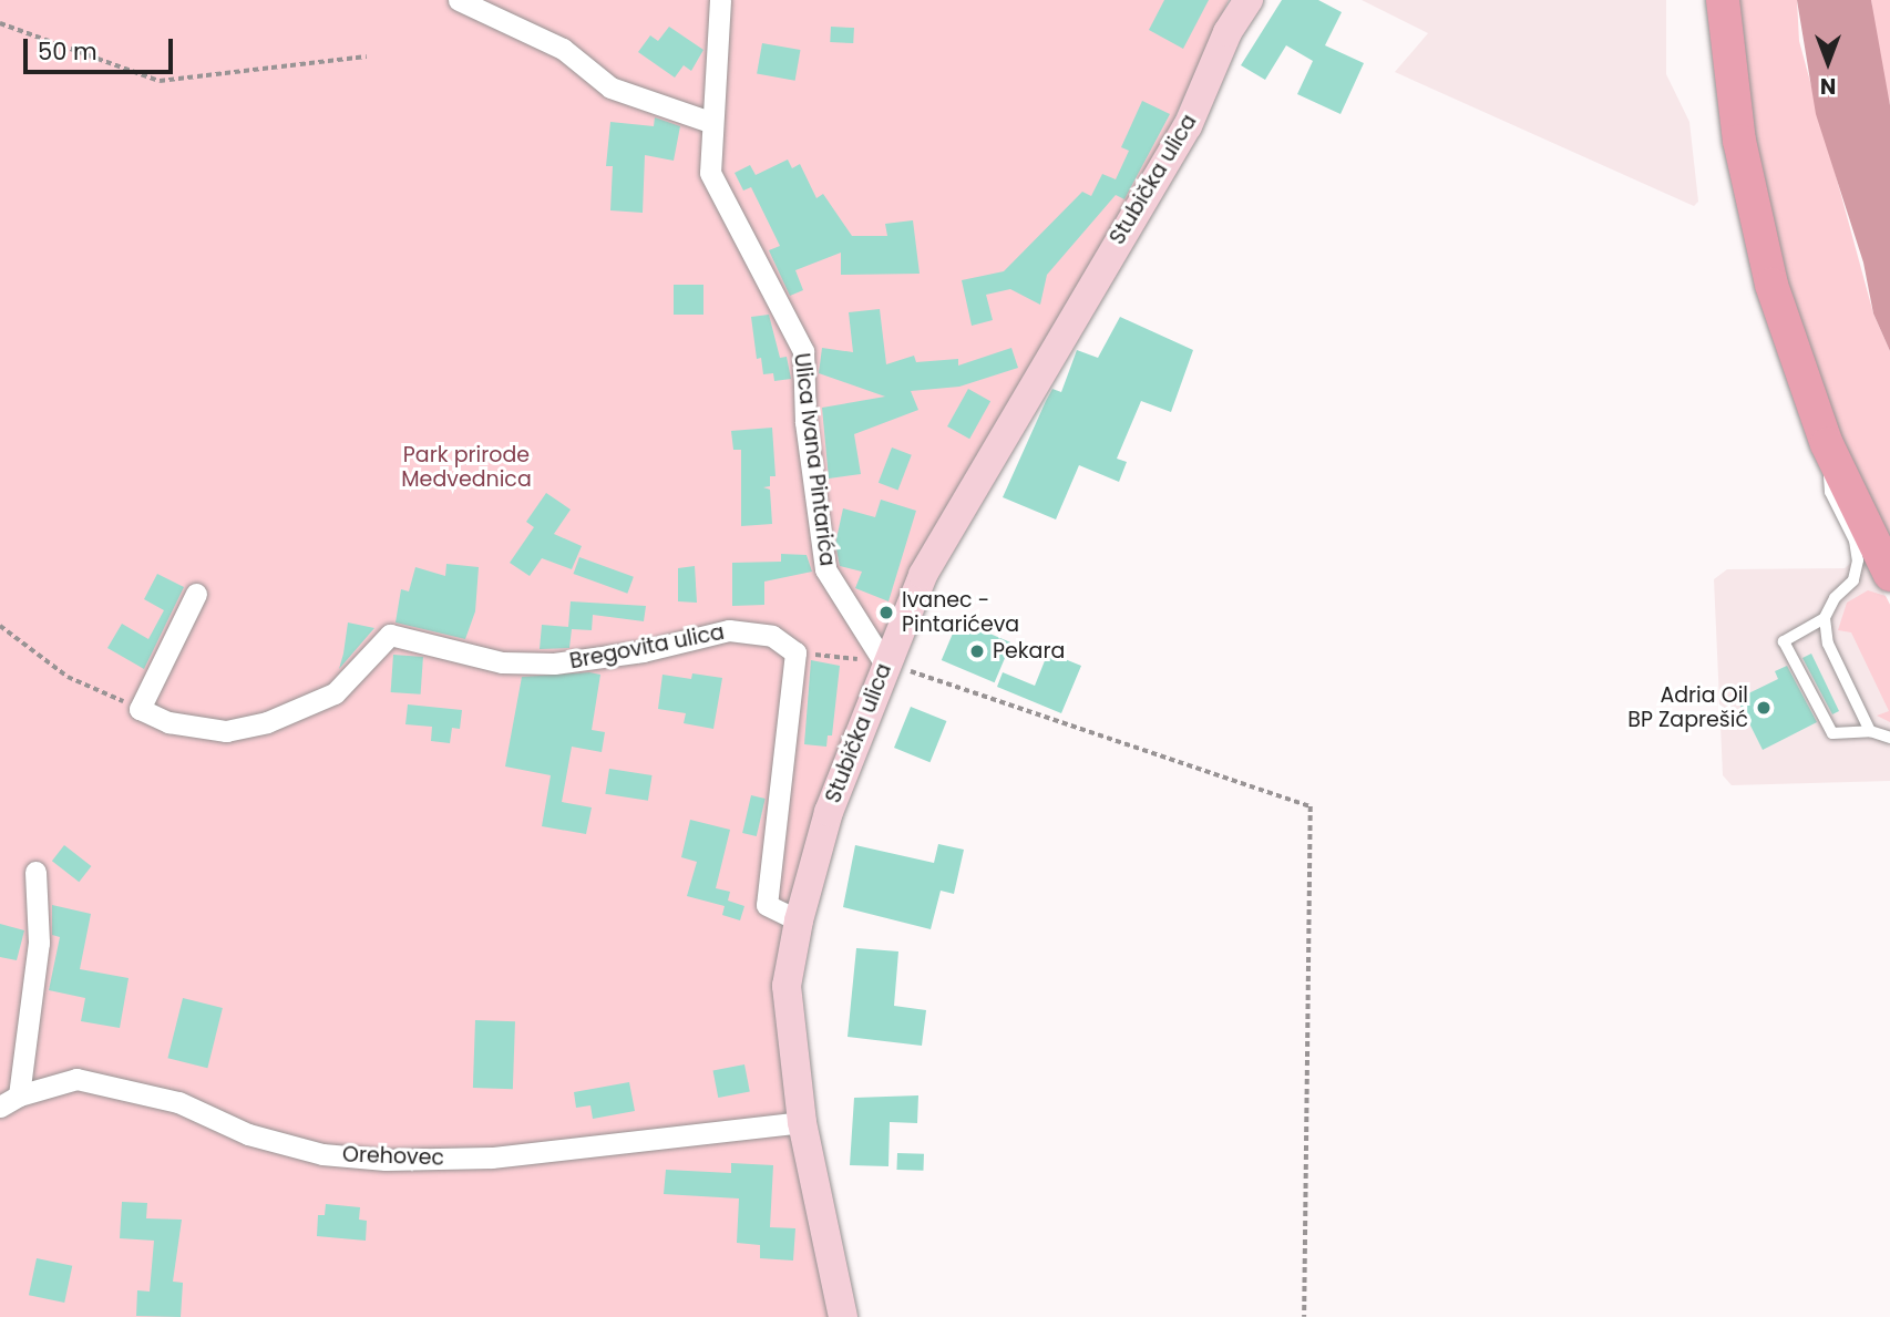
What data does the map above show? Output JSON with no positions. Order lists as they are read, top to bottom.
{
  "streets": {
    "main road": ["Stubička ulica"],
    "street": ["Ulica Ivana Pintarića", "Bregovita ulica", "Orehovec"]
  },
  "crossings": [
    ["Stubička ulica", "Ulica Ivana Pintarića"],
    ["Stubička ulica", "Orehovec"]
  ],
  "parks": ["Park prirode Medvednica"],
  "places": ["Ivanec - Pintarićeva", "Pekara", "Adria Oil BP Zaprešić"],
  "scale_bar": "50 m",
  "north": "bottom"
}
